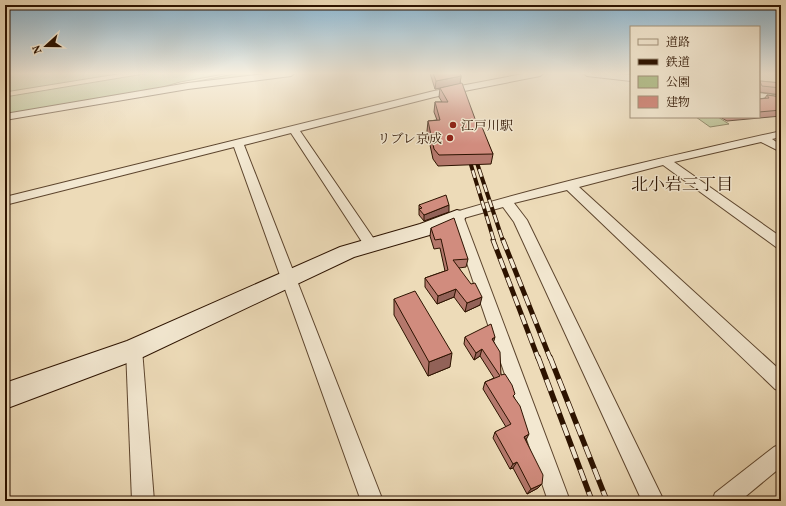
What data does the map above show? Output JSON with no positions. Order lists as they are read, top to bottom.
{
  "districts": ["北小岩三丁目"],
  "places": ["江戸川駅", "リブレ京成"],
  "legend": [
    "道路",
    "鉄道",
    "公園",
    "建物"
  ],
  "north": "left"
}
